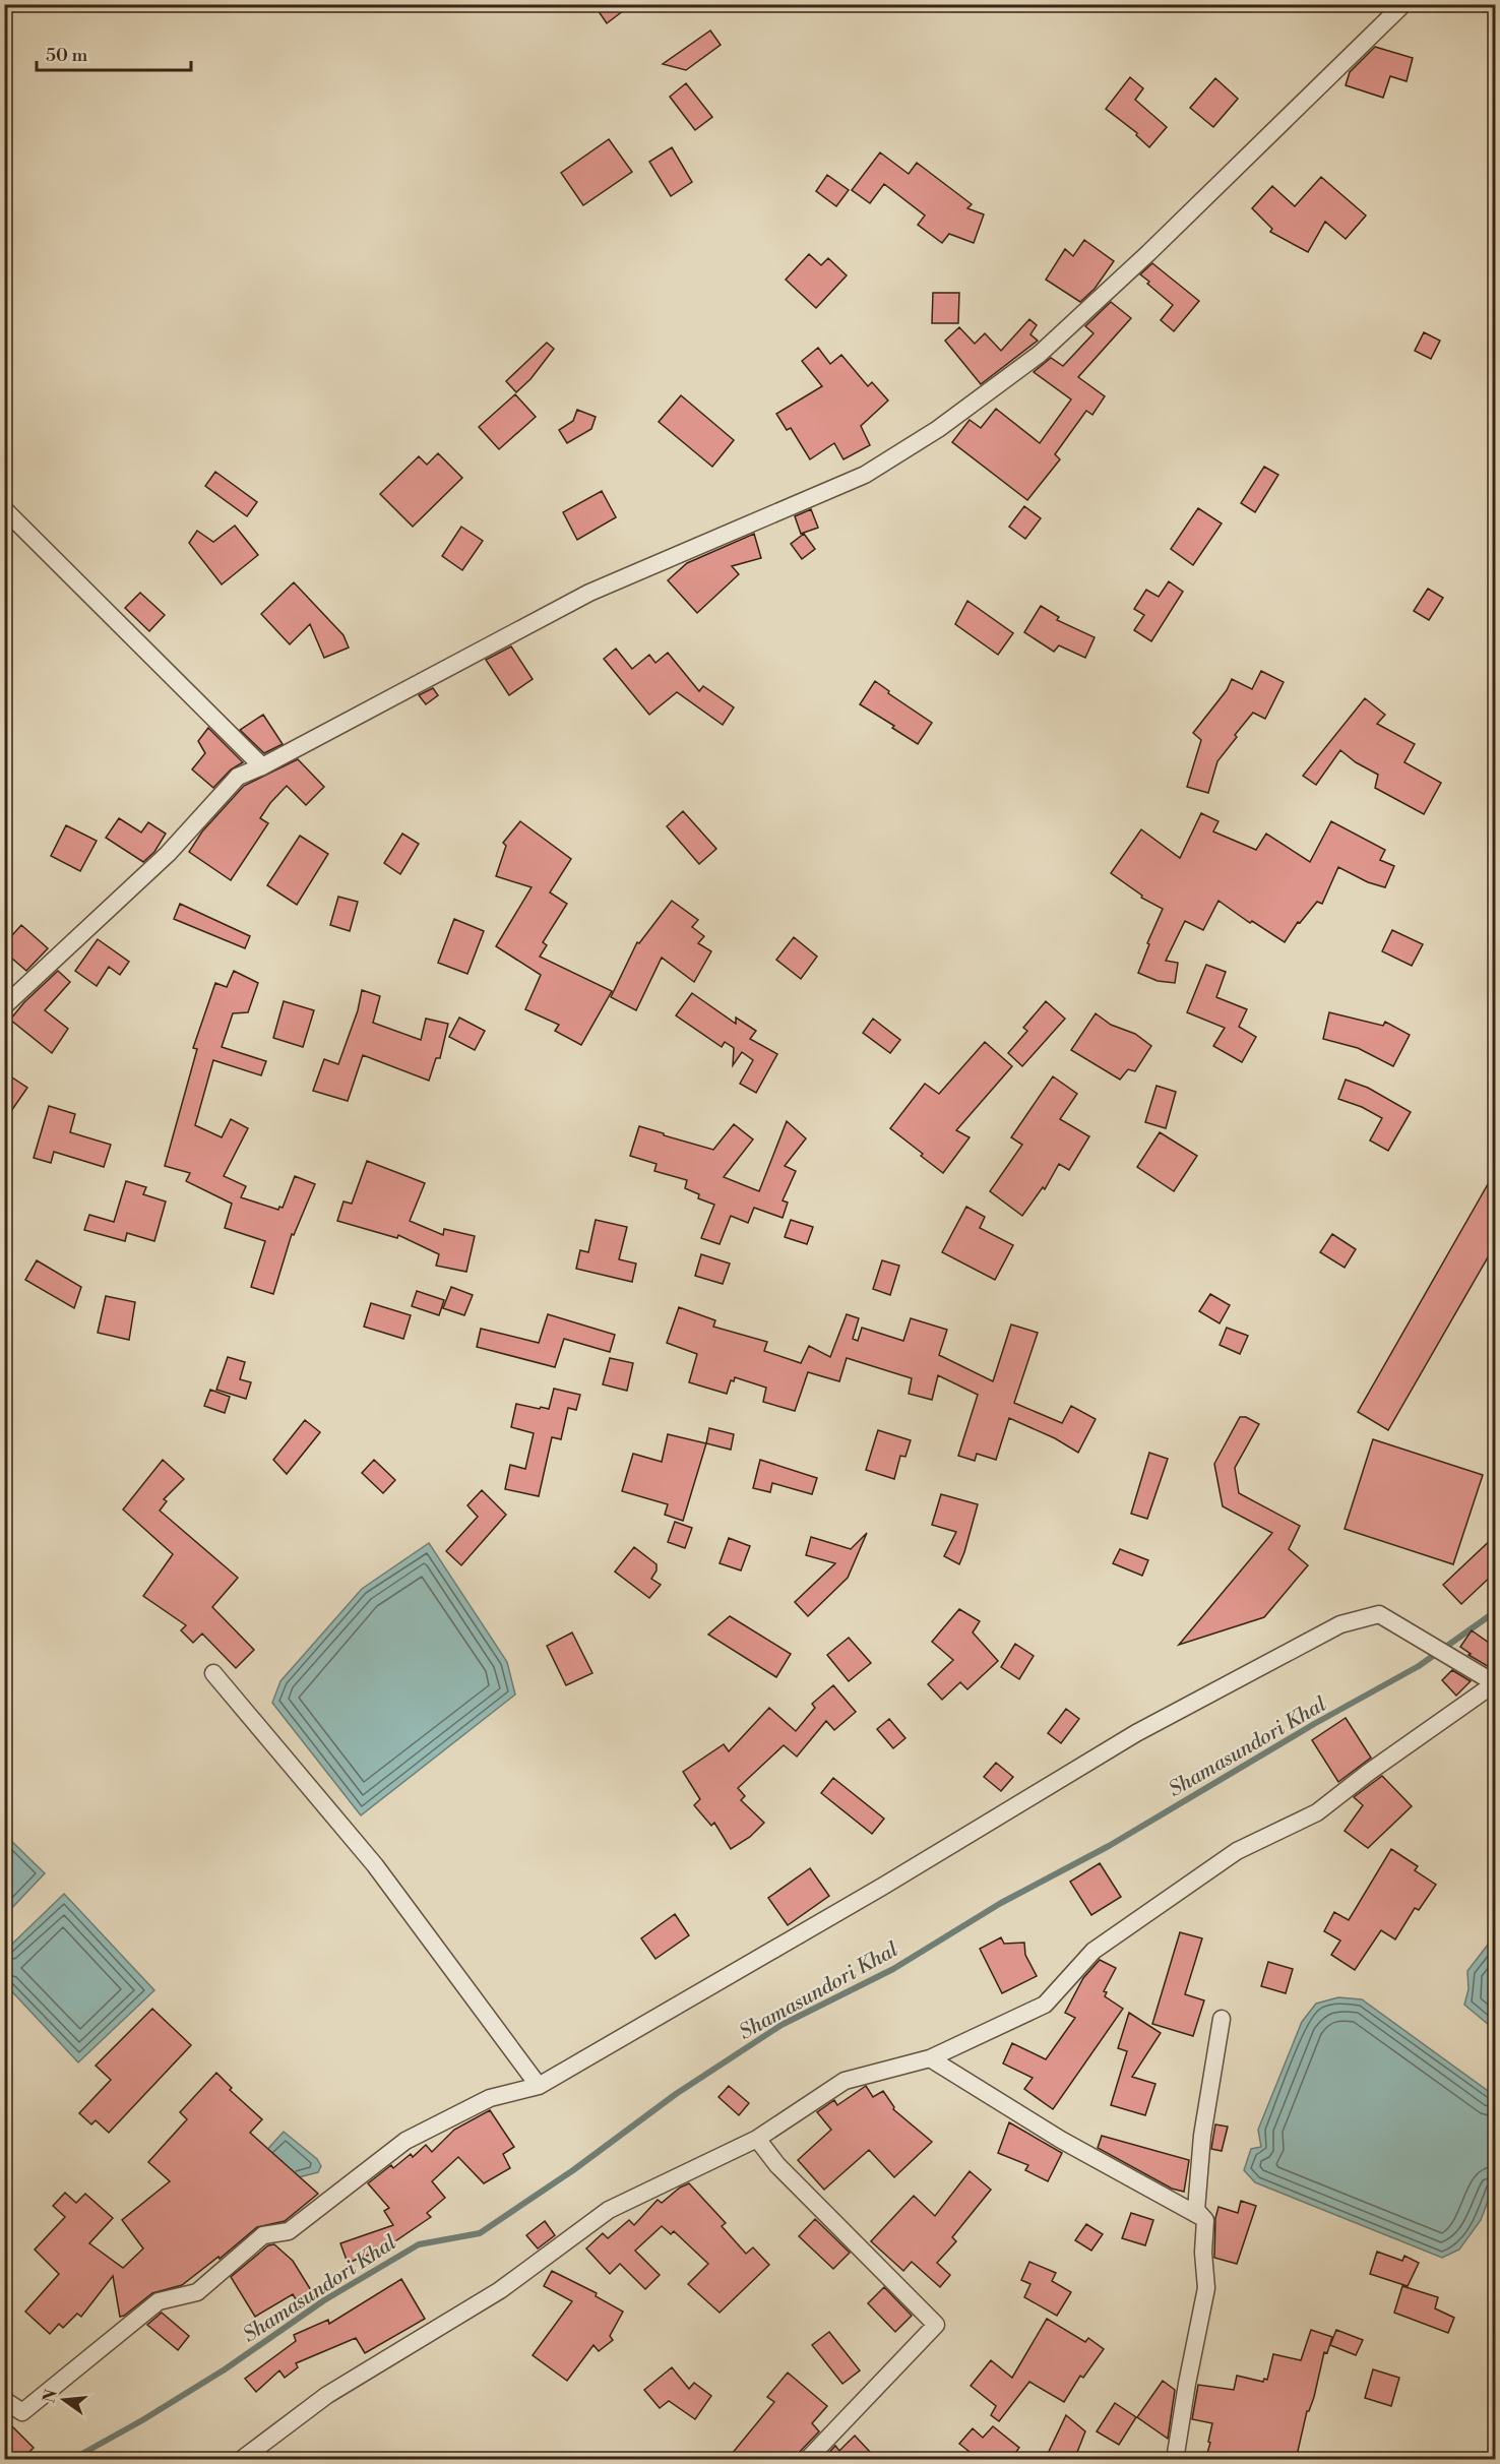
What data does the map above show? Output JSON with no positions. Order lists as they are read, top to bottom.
{
  "water": ["Shamasundori Khal"],
  "scale_bar": "50 m",
  "north": "left"
}
